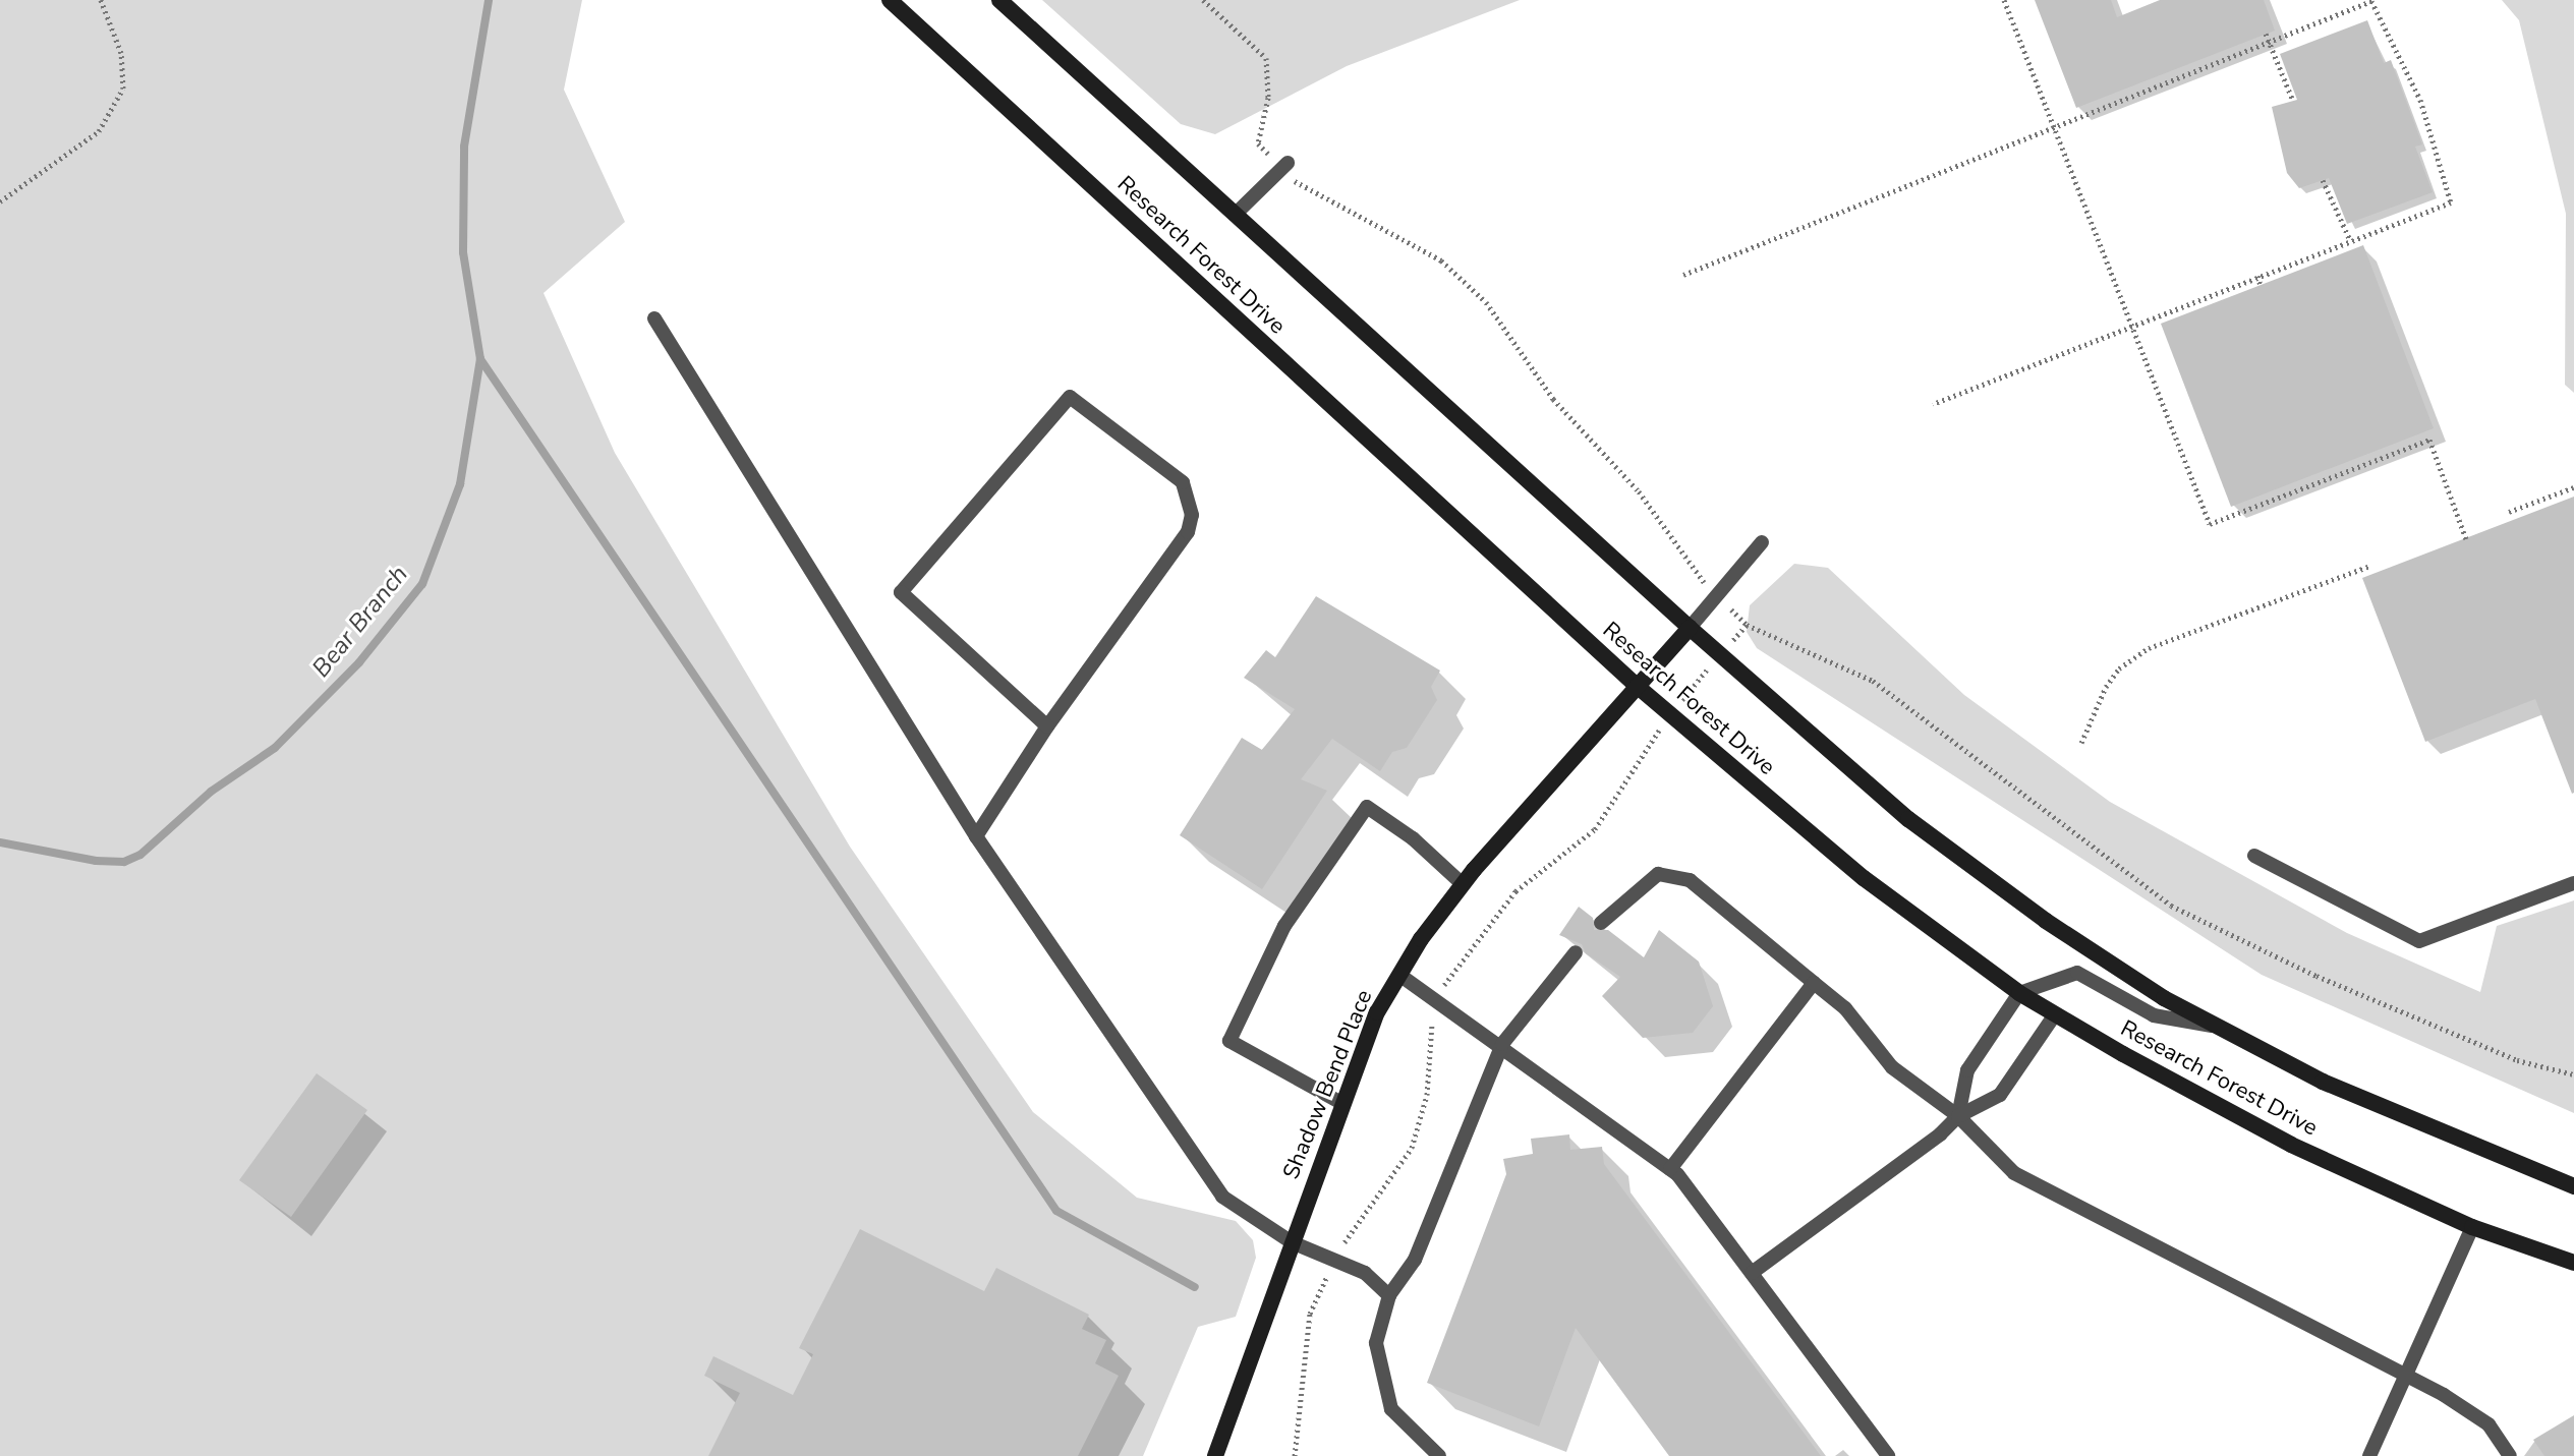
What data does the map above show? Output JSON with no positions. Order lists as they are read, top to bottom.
{
  "streets": {
    "main road": ["Research Forest Drive", "Shadow Bend Place"]
  },
  "crossings": [
    ["Research Forest Drive", "Shadow Bend Place"]
  ],
  "water": ["Bear Branch"]
}
